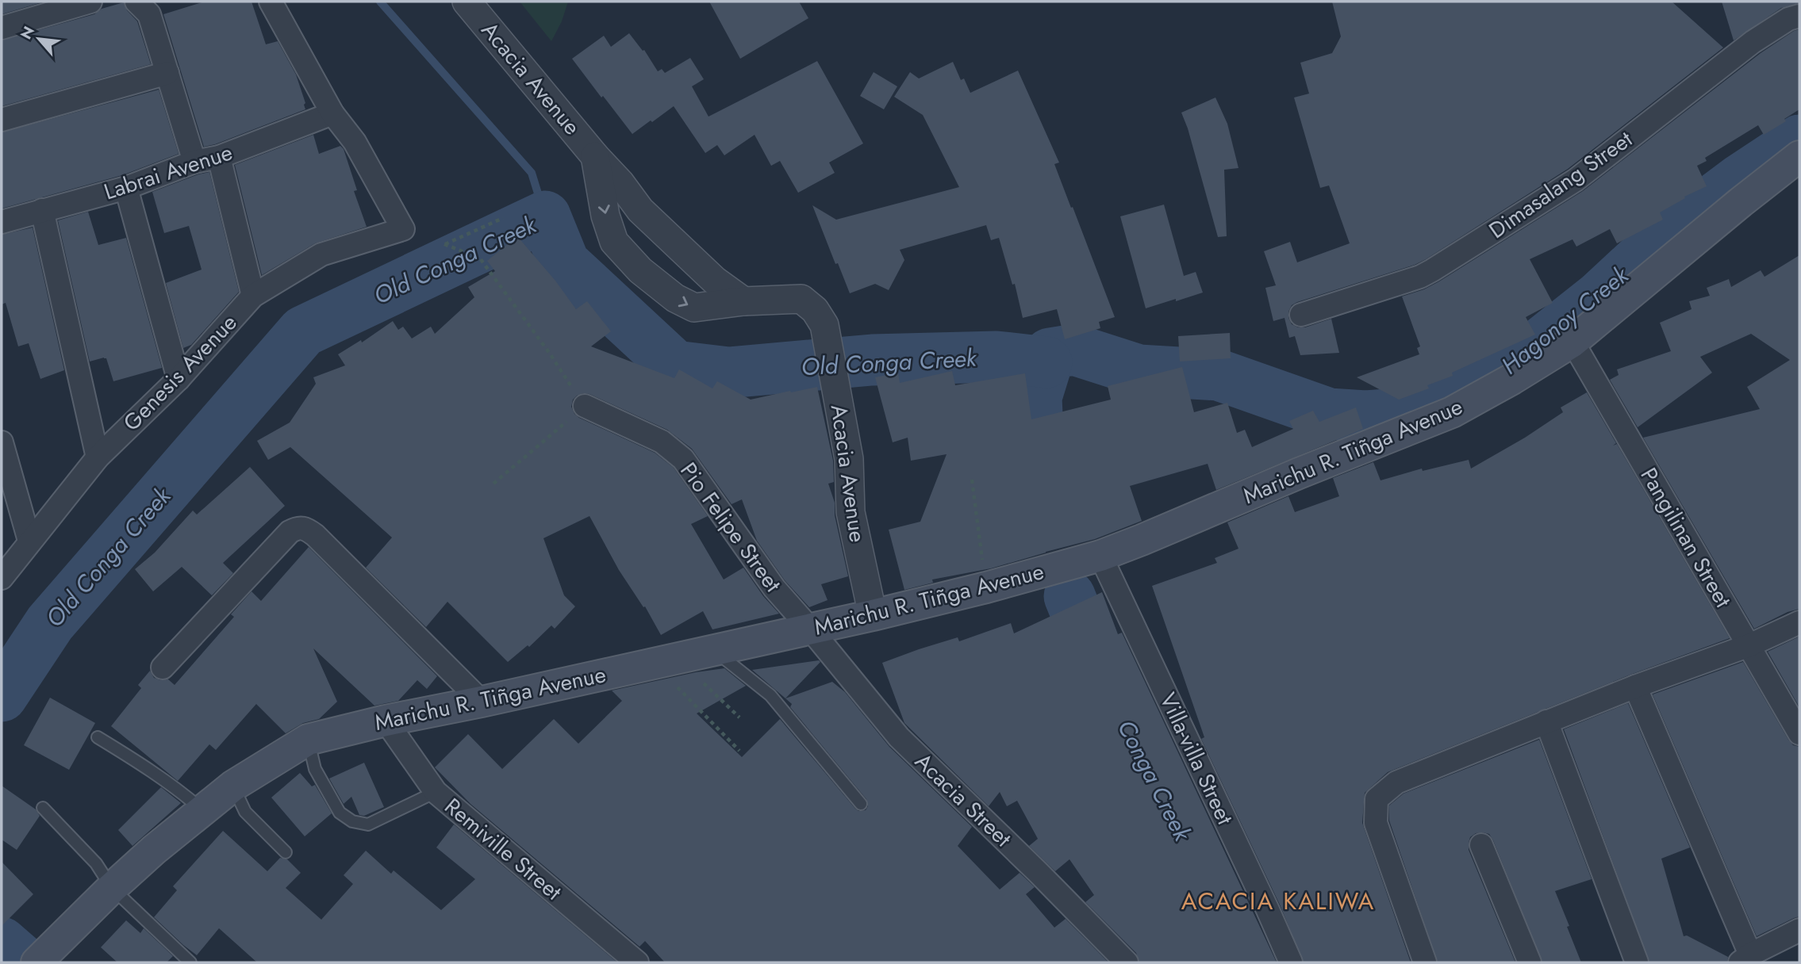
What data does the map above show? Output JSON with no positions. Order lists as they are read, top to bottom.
{
  "streets": {
    "main road": ["Marichu R. Tiñga Avenue"],
    "street": [
      "Acacia Avenue",
      "Labrai Avenue",
      "Dimasalang Street",
      "Genesis Avenue",
      "Pio Felipe Street",
      "Pangilinan Street",
      "Villa-villa Street",
      "Acacia Street",
      "Remiville Street"
    ]
  },
  "crossings": [
    ["Acacia Avenue", "Marichu R. Tiñga Avenue"],
    ["Labrai Avenue", "Genesis Avenue"],
    ["Marichu R. Tiñga Avenue", "Pio Felipe Street"],
    ["Marichu R. Tiñga Avenue", "Pangilinan Street"],
    ["Marichu R. Tiñga Avenue", "Villa-villa Street"],
    ["Marichu R. Tiñga Avenue", "Acacia Street"],
    ["Marichu R. Tiñga Avenue", "Remiville Street"],
    ["Pio Felipe Street", "Acacia Street"]
  ],
  "districts": ["ACACIA KALIWA"],
  "water": ["Old Conga Creek", "Hagonoy Creek", "Conga Creek"],
  "north": "top left"
}
